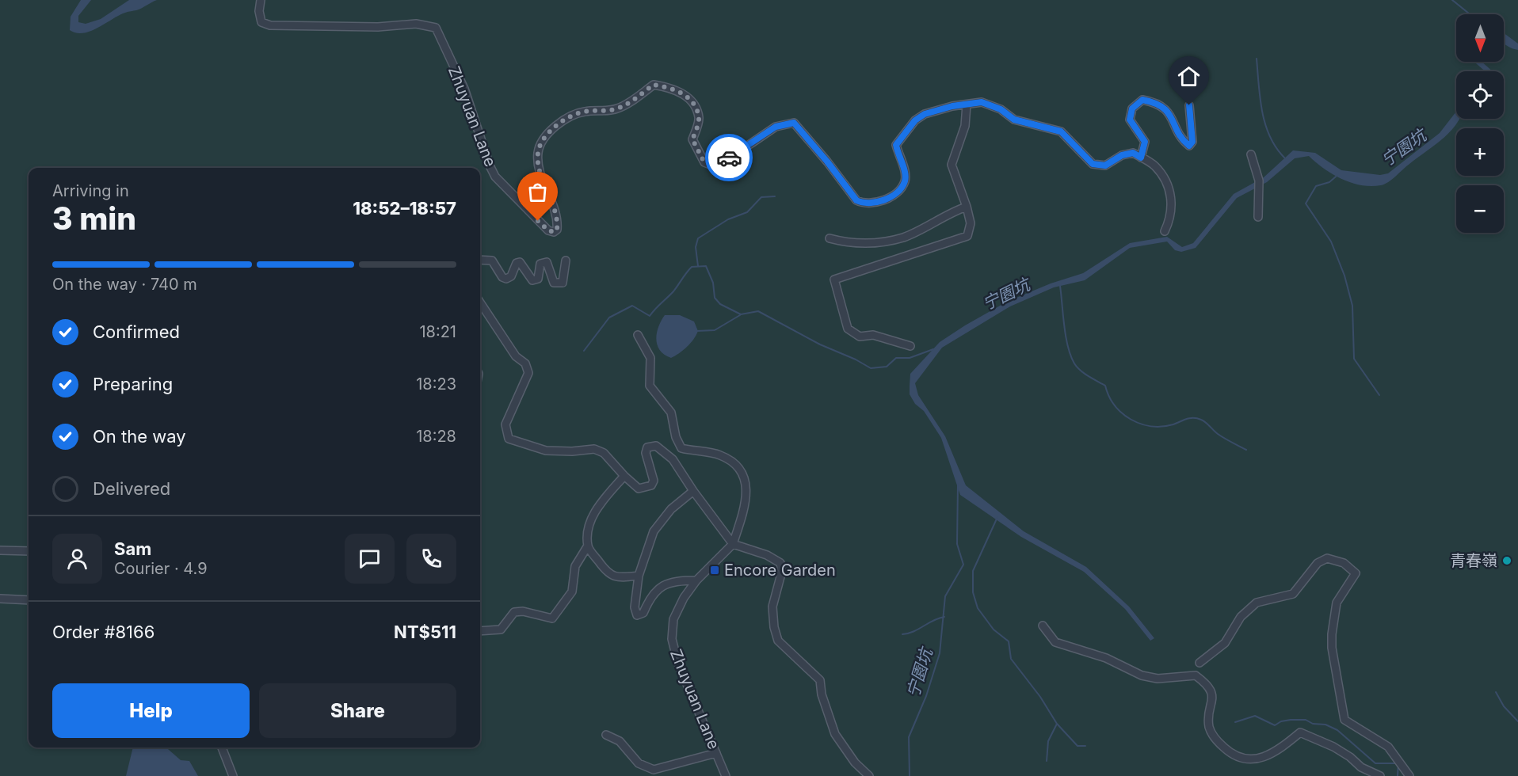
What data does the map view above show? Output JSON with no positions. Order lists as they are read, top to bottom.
{
  "streets": {
    "street": ["Zhuyuan Lane"]
  },
  "water": ["宁園坑"],
  "places": {
    "other": ["青春嶺"],
    "transit": ["Encore Garden"]
  },
  "north": "bottom",
  "page": {
    "map_buttons": ["+", "−"],
    "heading": ["3 min", "Arriving in", "18:52–18:57"],
    "panel": [
      "Sam",
      "Courier · 4.9",
      "Order #8166",
      "NT$511"
    ],
    "bar": "On the way · 740 m",
    "list": [
      ["Confirmed", "18:21"],
      ["Preparing", "18:23"],
      ["On the way", "18:28"],
      "Delivered"
    ],
    "buttons": ["Help", "Share"]
  }
}
